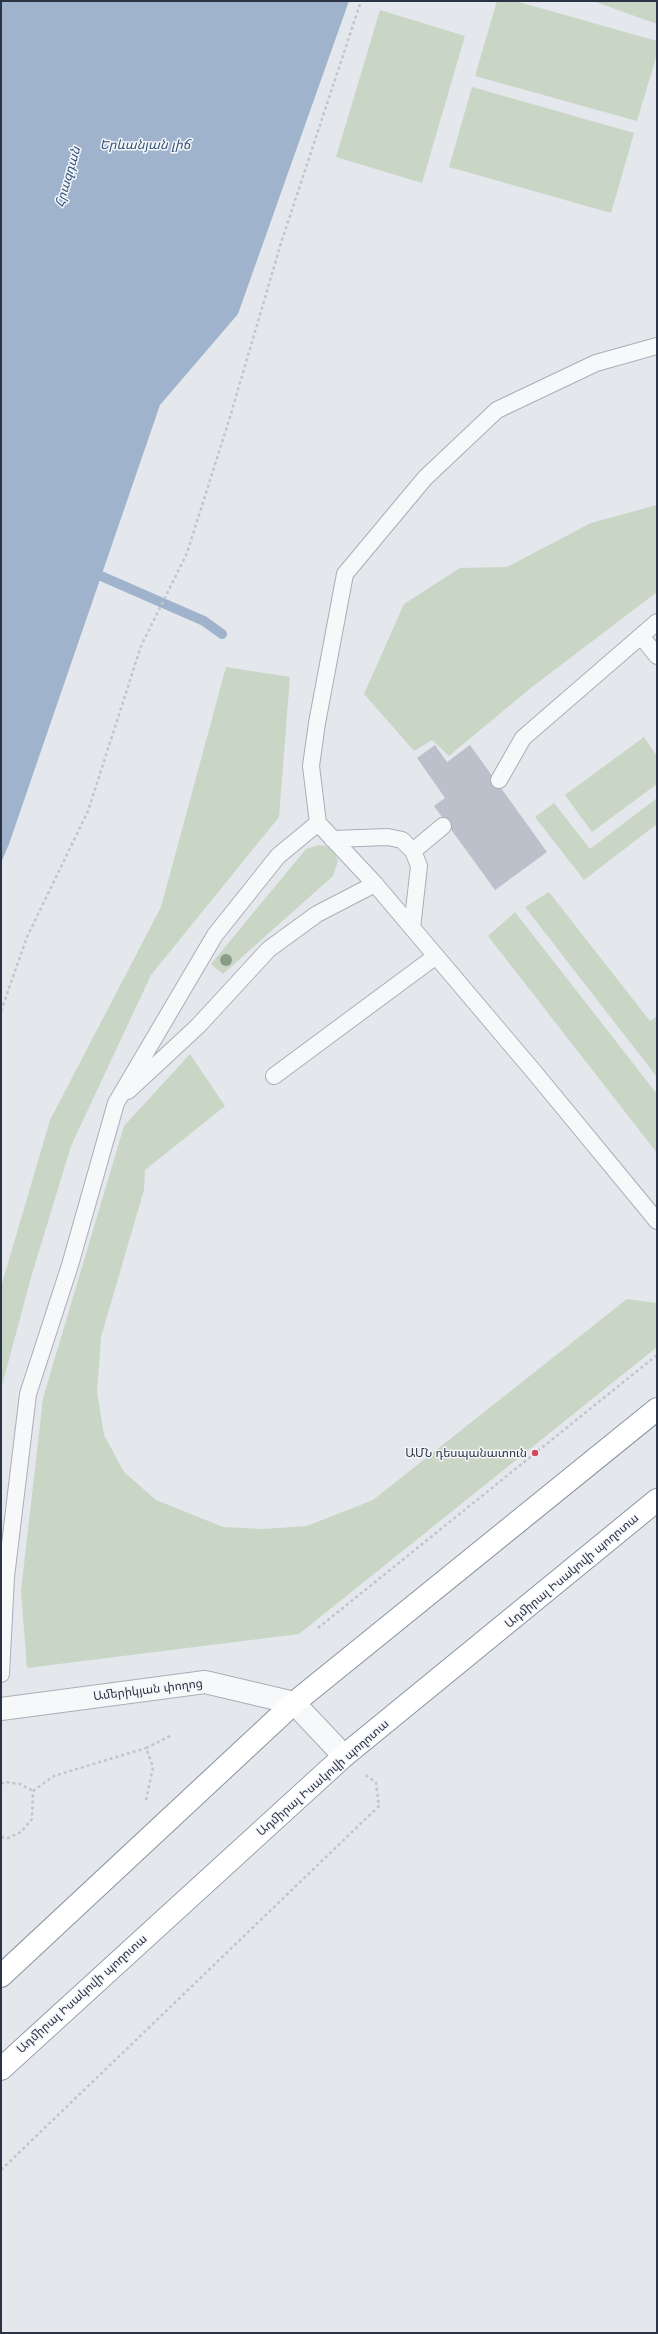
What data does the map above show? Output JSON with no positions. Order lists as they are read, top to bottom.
{
  "streets": {
    "highway": ["Ադմիրալ Իսակովի պողոտա"],
    "street": ["Ամերիկյան փողոց"]
  },
  "water": ["Երևանյան լիճ", "Հրազդան"],
  "places": ["ԱՄՆ դեսպանատուն"]
}
